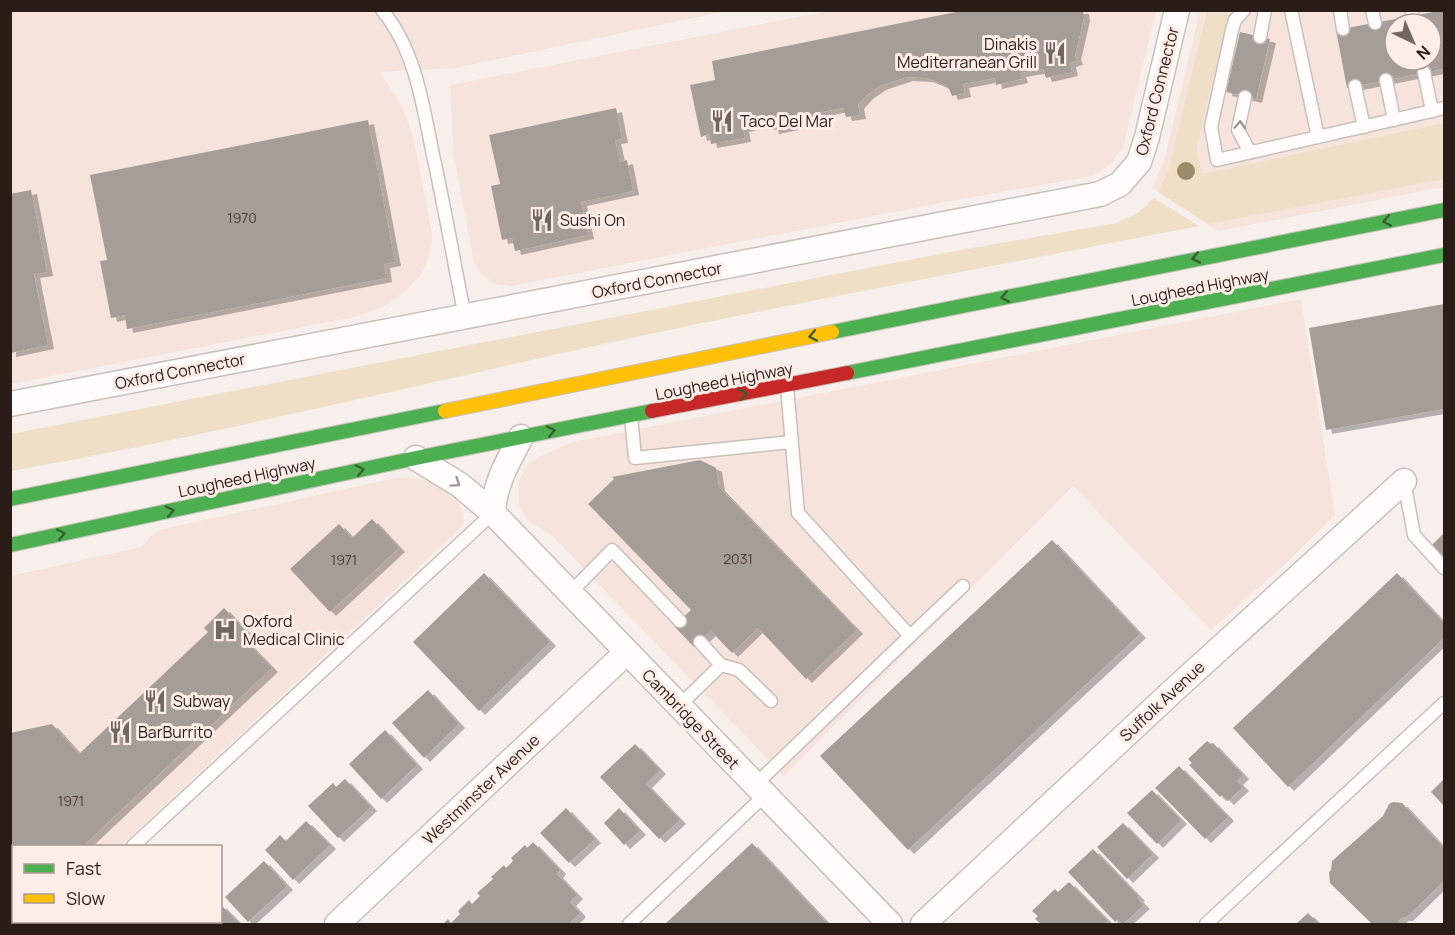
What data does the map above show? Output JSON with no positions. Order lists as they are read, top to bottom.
{
  "streets": {
    "main road": ["Lougheed Highway"],
    "street": [
      "Oxford Connector",
      "Suffolk Avenue",
      "Cambridge Street",
      "Westminster Avenue"
    ]
  },
  "crossings": [
    ["Lougheed Highway", "Cambridge Street"],
    ["Cambridge Street", "Westminster Avenue"]
  ],
  "places": {
    "restaurant": [
      "Dinakis Mediterranean Grill",
      "Taco Del Mar",
      "Sushi On",
      "Subway",
      "BarBurrito"
    ],
    "hospital": ["Oxford Medical Clinic"]
  },
  "house_numbers": [
    "1970",
    "2031",
    "1971",
    "1971"
  ],
  "legend": ["Fast", "Slow"],
  "north": "bottom right"
}
